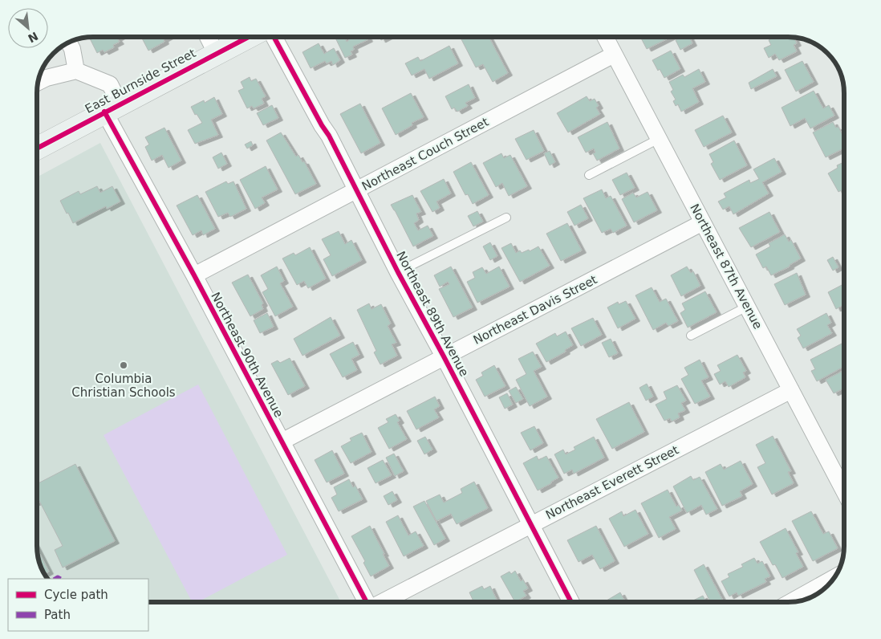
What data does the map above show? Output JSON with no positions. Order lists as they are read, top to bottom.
{
  "streets": {
    "street": [
      "East Burnside Street",
      "Northeast Couch Street",
      "Northeast 87th Avenue",
      "Northeast Davis Street",
      "Northeast 89th Avenue",
      "Northeast 90th Avenue",
      "Northeast Everett Street"
    ]
  },
  "crossings": [
    ["East Burnside Street", "Northeast 90th Avenue"],
    ["Northeast Couch Street", "Northeast 87th Avenue"],
    ["Northeast Couch Street", "Northeast 89th Avenue"],
    ["Northeast Couch Street", "Northeast 90th Avenue"],
    ["Northeast 87th Avenue", "Northeast Davis Street"],
    ["Northeast 87th Avenue", "Northeast Everett Street"],
    ["Northeast Davis Street", "Northeast 89th Avenue"],
    ["Northeast Davis Street", "Northeast 90th Avenue"],
    ["Northeast 89th Avenue", "Northeast Everett Street"]
  ],
  "places": ["Columbia Christian Schools"],
  "legend": ["Cycle path", "Path"],
  "north": "bottom right"
}
